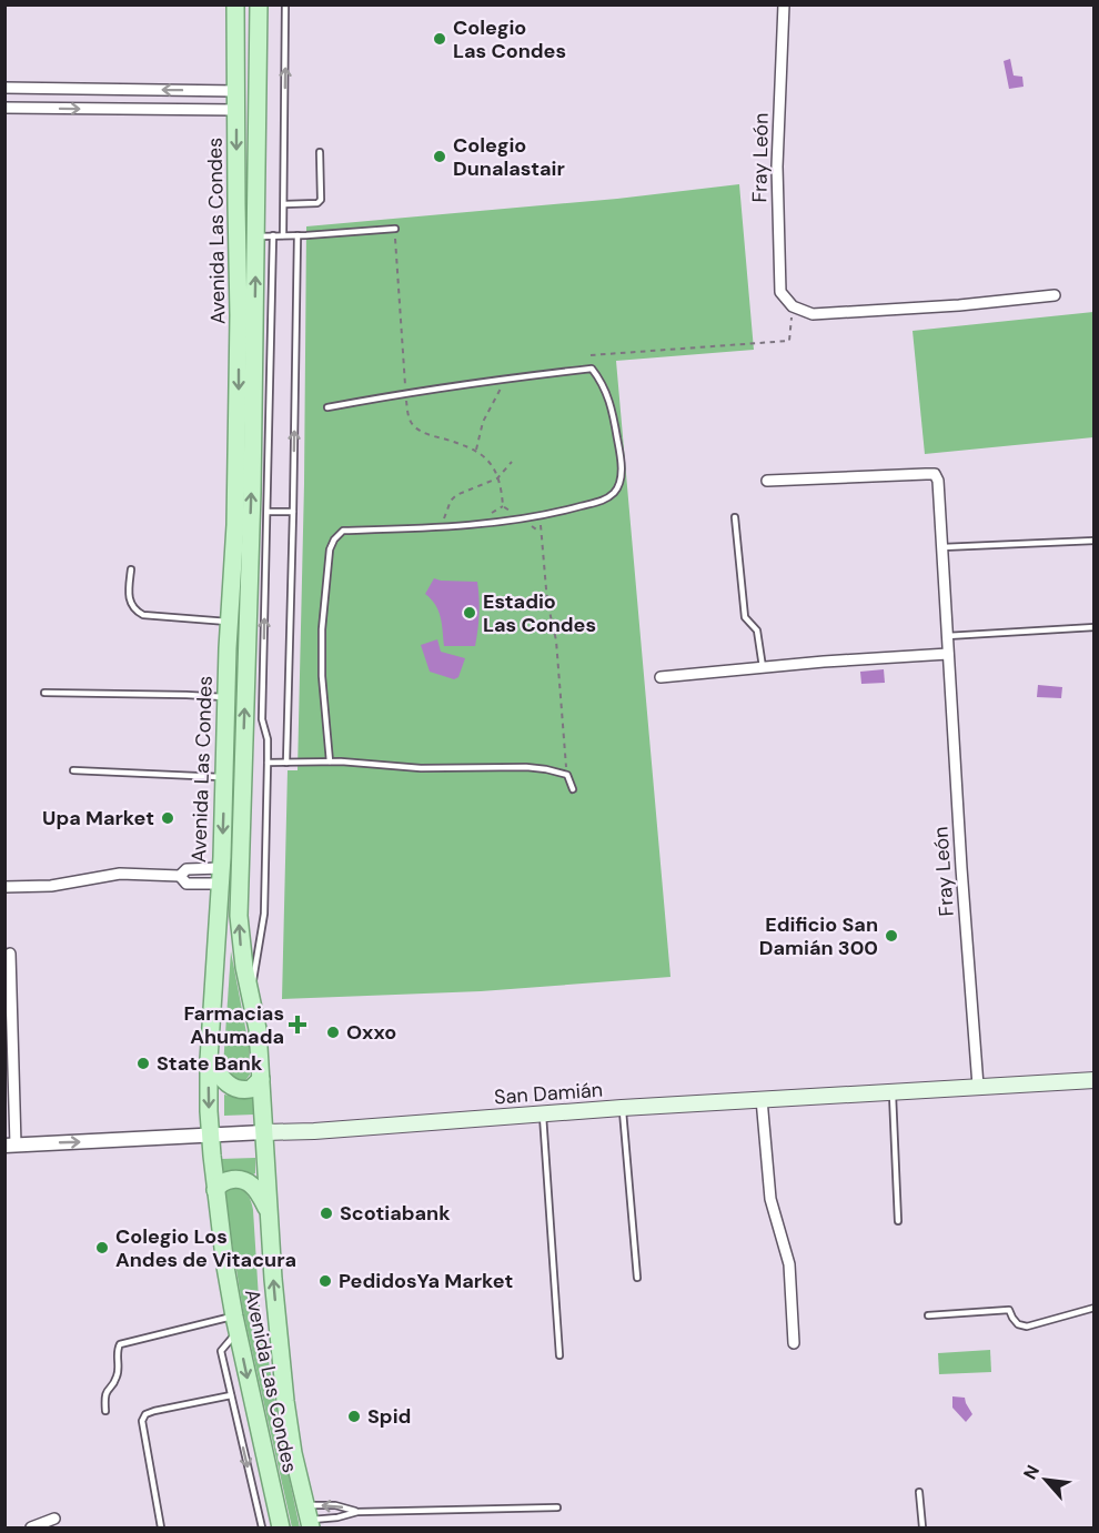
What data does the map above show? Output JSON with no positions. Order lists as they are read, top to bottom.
{
  "streets": {
    "main road": ["Avenida Las Condes", "San Damián"],
    "street": ["Fray León"]
  },
  "crossings": [
    ["Fray León", "San Damián"],
    ["Avenida Las Condes", "San Damián"]
  ],
  "places": {
    "other": [
      "Colegio Las Condes",
      "Colegio Dunalastair",
      "Estadio Las Condes",
      "Upa Market",
      "Edificio San Damián 300",
      "Oxxo",
      "State Bank",
      "Scotiabank",
      "Colegio Los Andes de Vitacura",
      "PedidosYa Market",
      "Spid"
    ],
    "health": ["Farmacias Ahumada"]
  },
  "north": "top left"
}
